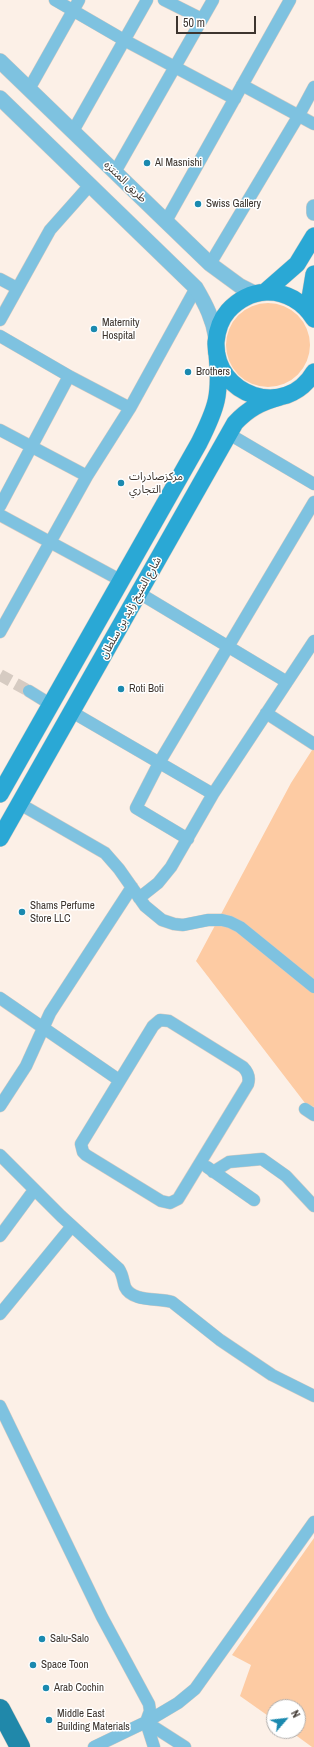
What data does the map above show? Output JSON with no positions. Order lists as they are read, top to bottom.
{
  "streets": {
    "main road": ["شارع الشيخ زايد بن سلطان"],
    "street": ["طريق المنتزه"]
  },
  "places": [
    "Al Masnishi",
    "Swiss Gallery",
    "Maternity Hospital",
    "Brothers",
    "مركزصادرات التجاري",
    "Roti Boti",
    "Shams Perfume Store LLC",
    "Salu-Salo",
    "Space Toon",
    "Arab Cochin",
    "Middle East Building Materials"
  ],
  "scale_bar": "50 m",
  "north": "top right"
}
